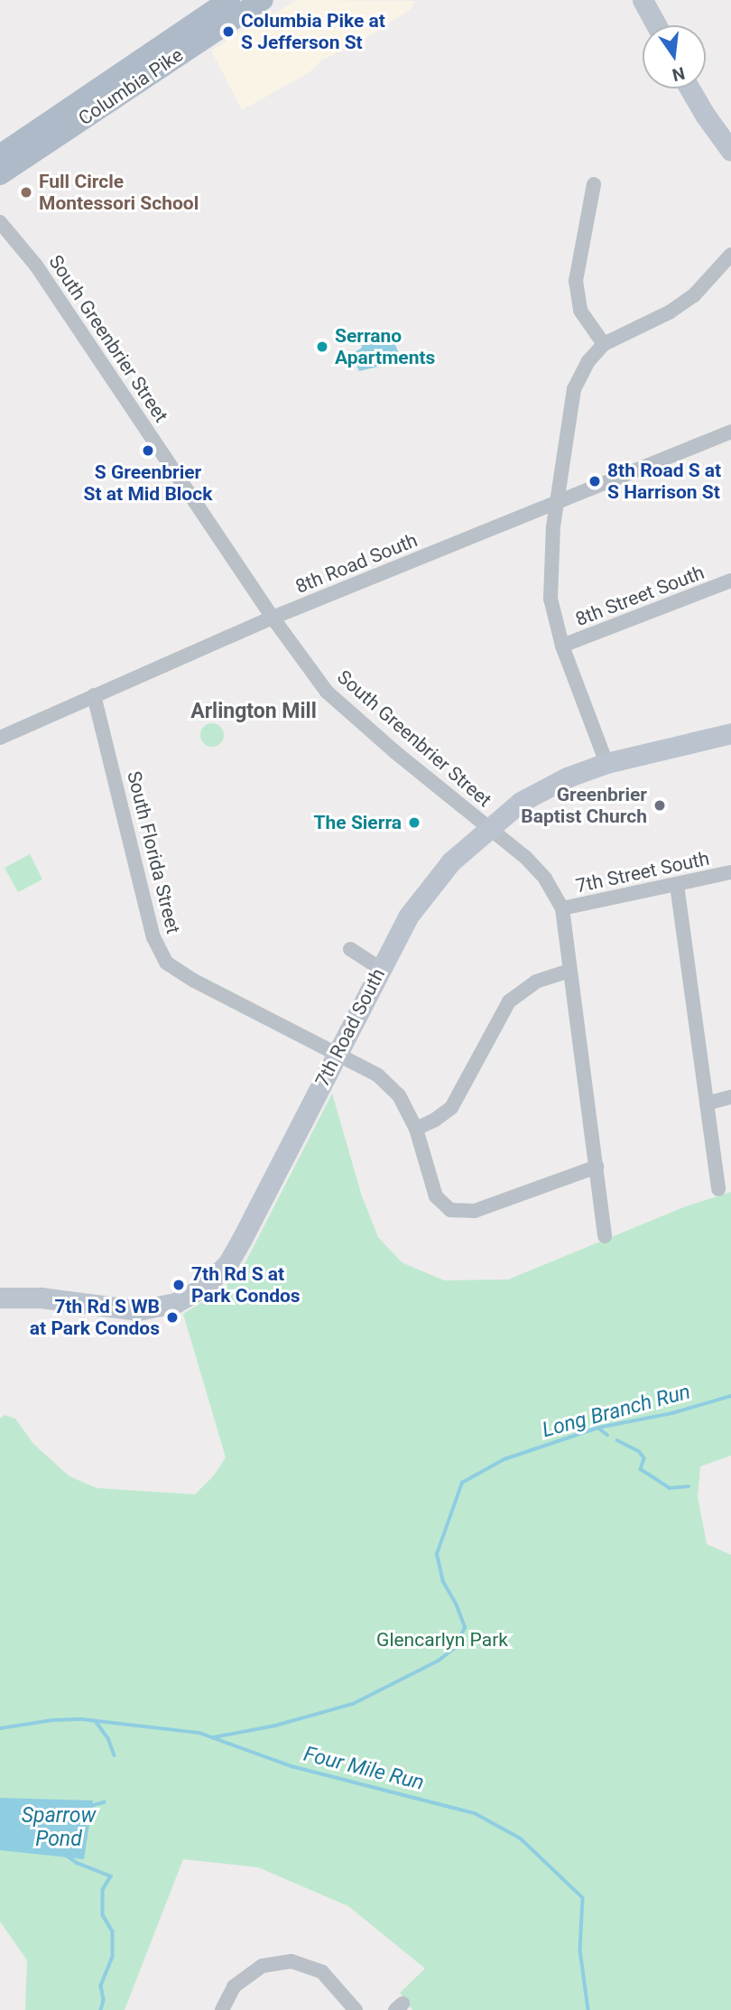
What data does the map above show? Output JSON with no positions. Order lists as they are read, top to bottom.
{
  "streets": {
    "main road": ["Columbia Pike"],
    "street": [
      "South Greenbrier Street",
      "8th Road South",
      "8th Street South",
      "South Florida Street",
      "7th Street South",
      "7th Road South"
    ]
  },
  "crossings": [
    ["South Greenbrier Street", "8th Road South"],
    ["South Greenbrier Street", "South Florida Street"],
    ["South Greenbrier Street", "7th Street South"],
    ["South Greenbrier Street", "7th Road South"],
    ["8th Road South", "South Florida Street"],
    ["South Florida Street", "7th Road South"]
  ],
  "districts": ["Arlington Mill"],
  "water": ["Long Branch Run", "Four Mile Run", "Sparrow Pond"],
  "parks": ["Glencarlyn Park"],
  "places": [
    "Columbia Pike at S Jefferson St",
    "Full Circle Montessori School",
    "Serrano Apartments",
    "S Greenbrier St at Mid Block",
    "8th Road S at S Harrison St",
    "Greenbrier Baptist Church",
    "The Sierra",
    "7th Rd S at Park Condos",
    "7th Rd S WB at Park Condos"
  ],
  "north": "bottom"
}
